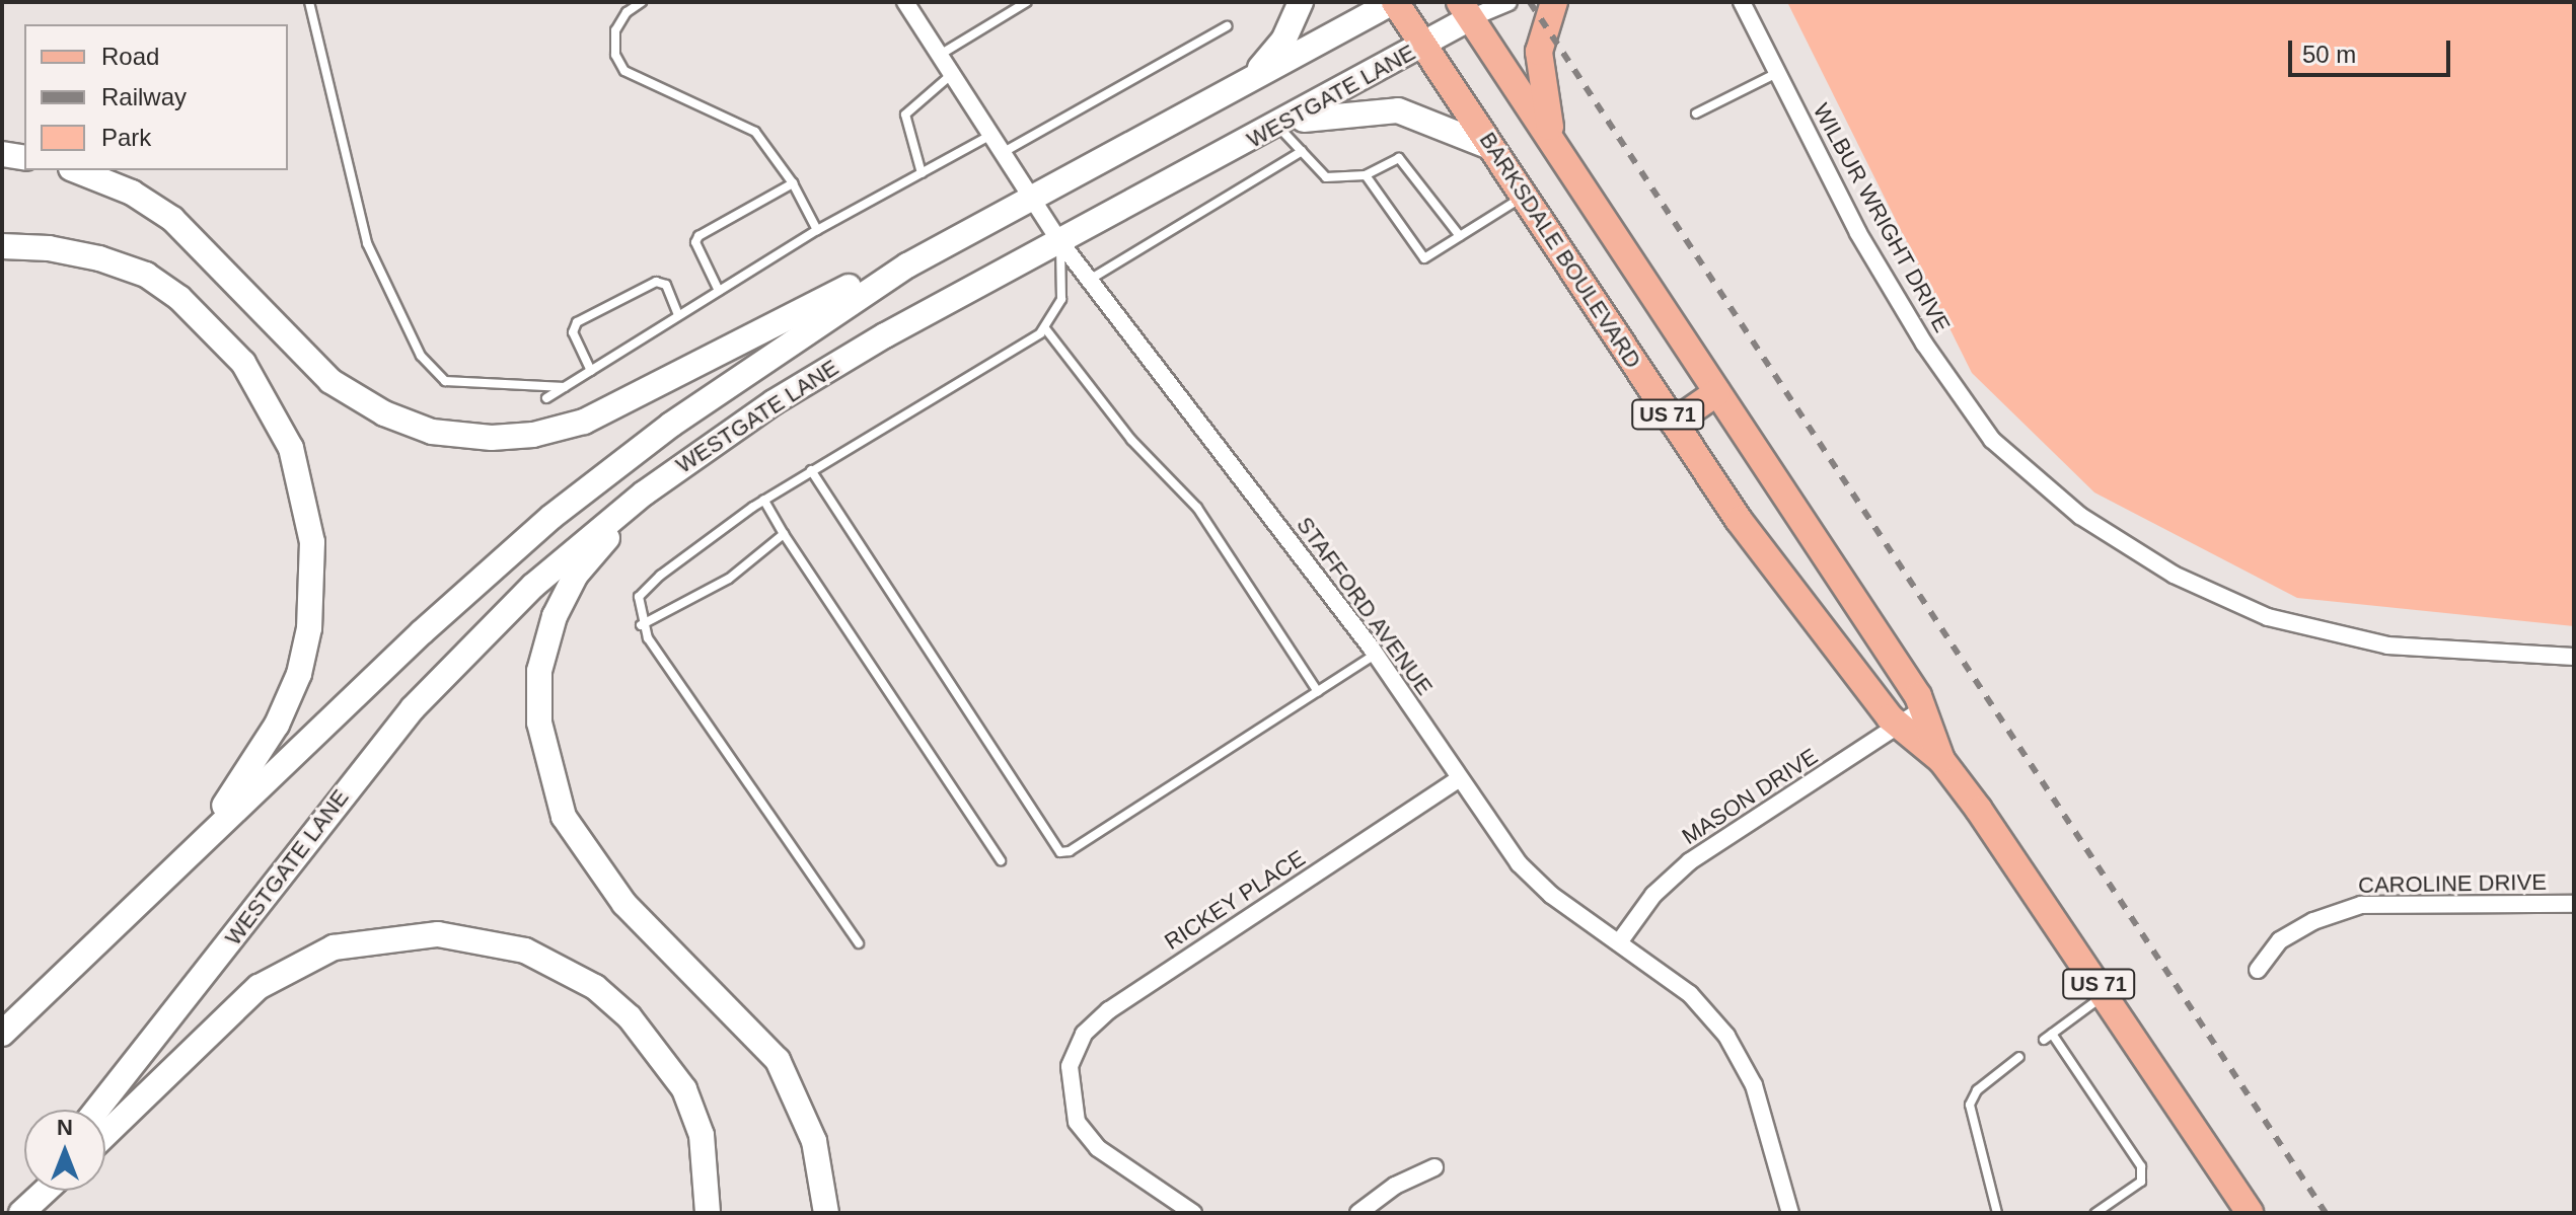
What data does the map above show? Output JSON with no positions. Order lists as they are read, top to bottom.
{
  "streets": {
    "main road": ["WESTGATE LANE", "BARKSDALE BOULEVARD", "US 71"],
    "street": [
      "WILBUR WRIGHT DRIVE",
      "STAFFORD AVENUE",
      "MASON DRIVE",
      "CAROLINE DRIVE",
      "RICKEY PLACE"
    ]
  },
  "crossings": [
    ["WESTGATE LANE", "BARKSDALE BOULEVARD"],
    ["WESTGATE LANE", "STAFFORD AVENUE"],
    ["BARKSDALE BOULEVARD", "MASON DRIVE"],
    ["STAFFORD AVENUE", "MASON DRIVE"],
    ["STAFFORD AVENUE", "RICKEY PLACE"]
  ],
  "legend": ["Road", "Railway", "Park"],
  "scale_bar": "50 m",
  "north": "top"
}
